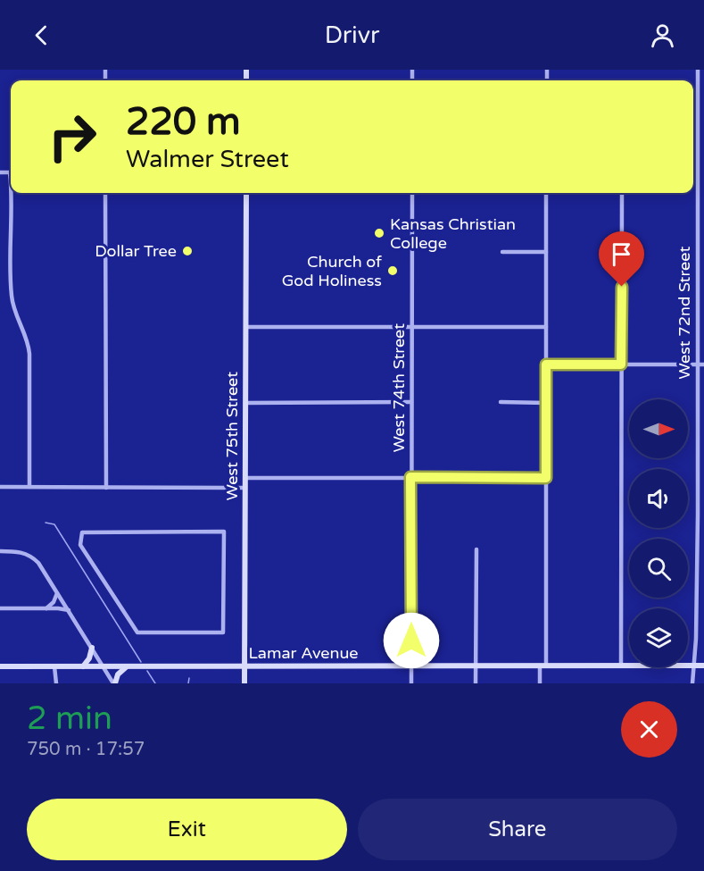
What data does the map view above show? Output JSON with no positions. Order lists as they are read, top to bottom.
{
  "streets": {
    "street": [
      "West 72nd Street",
      "West 74th Street",
      "West 75th Street",
      "Lamar Avenue"
    ]
  },
  "crossings": [
    ["West 72nd Street", "Lamar Avenue"],
    ["West 74th Street", "Lamar Avenue"],
    ["West 75th Street", "Lamar Avenue"]
  ],
  "places": ["Kansas Christian College", "Dollar Tree", "Church of God Holiness"],
  "north": "right",
  "page": {
    "header": "Drivr",
    "turn": ["220 m", "Walmer Street"],
    "heading": ["2 min", "750 m · 17:57"],
    "buttons": ["Exit", "Share"]
  }
}
